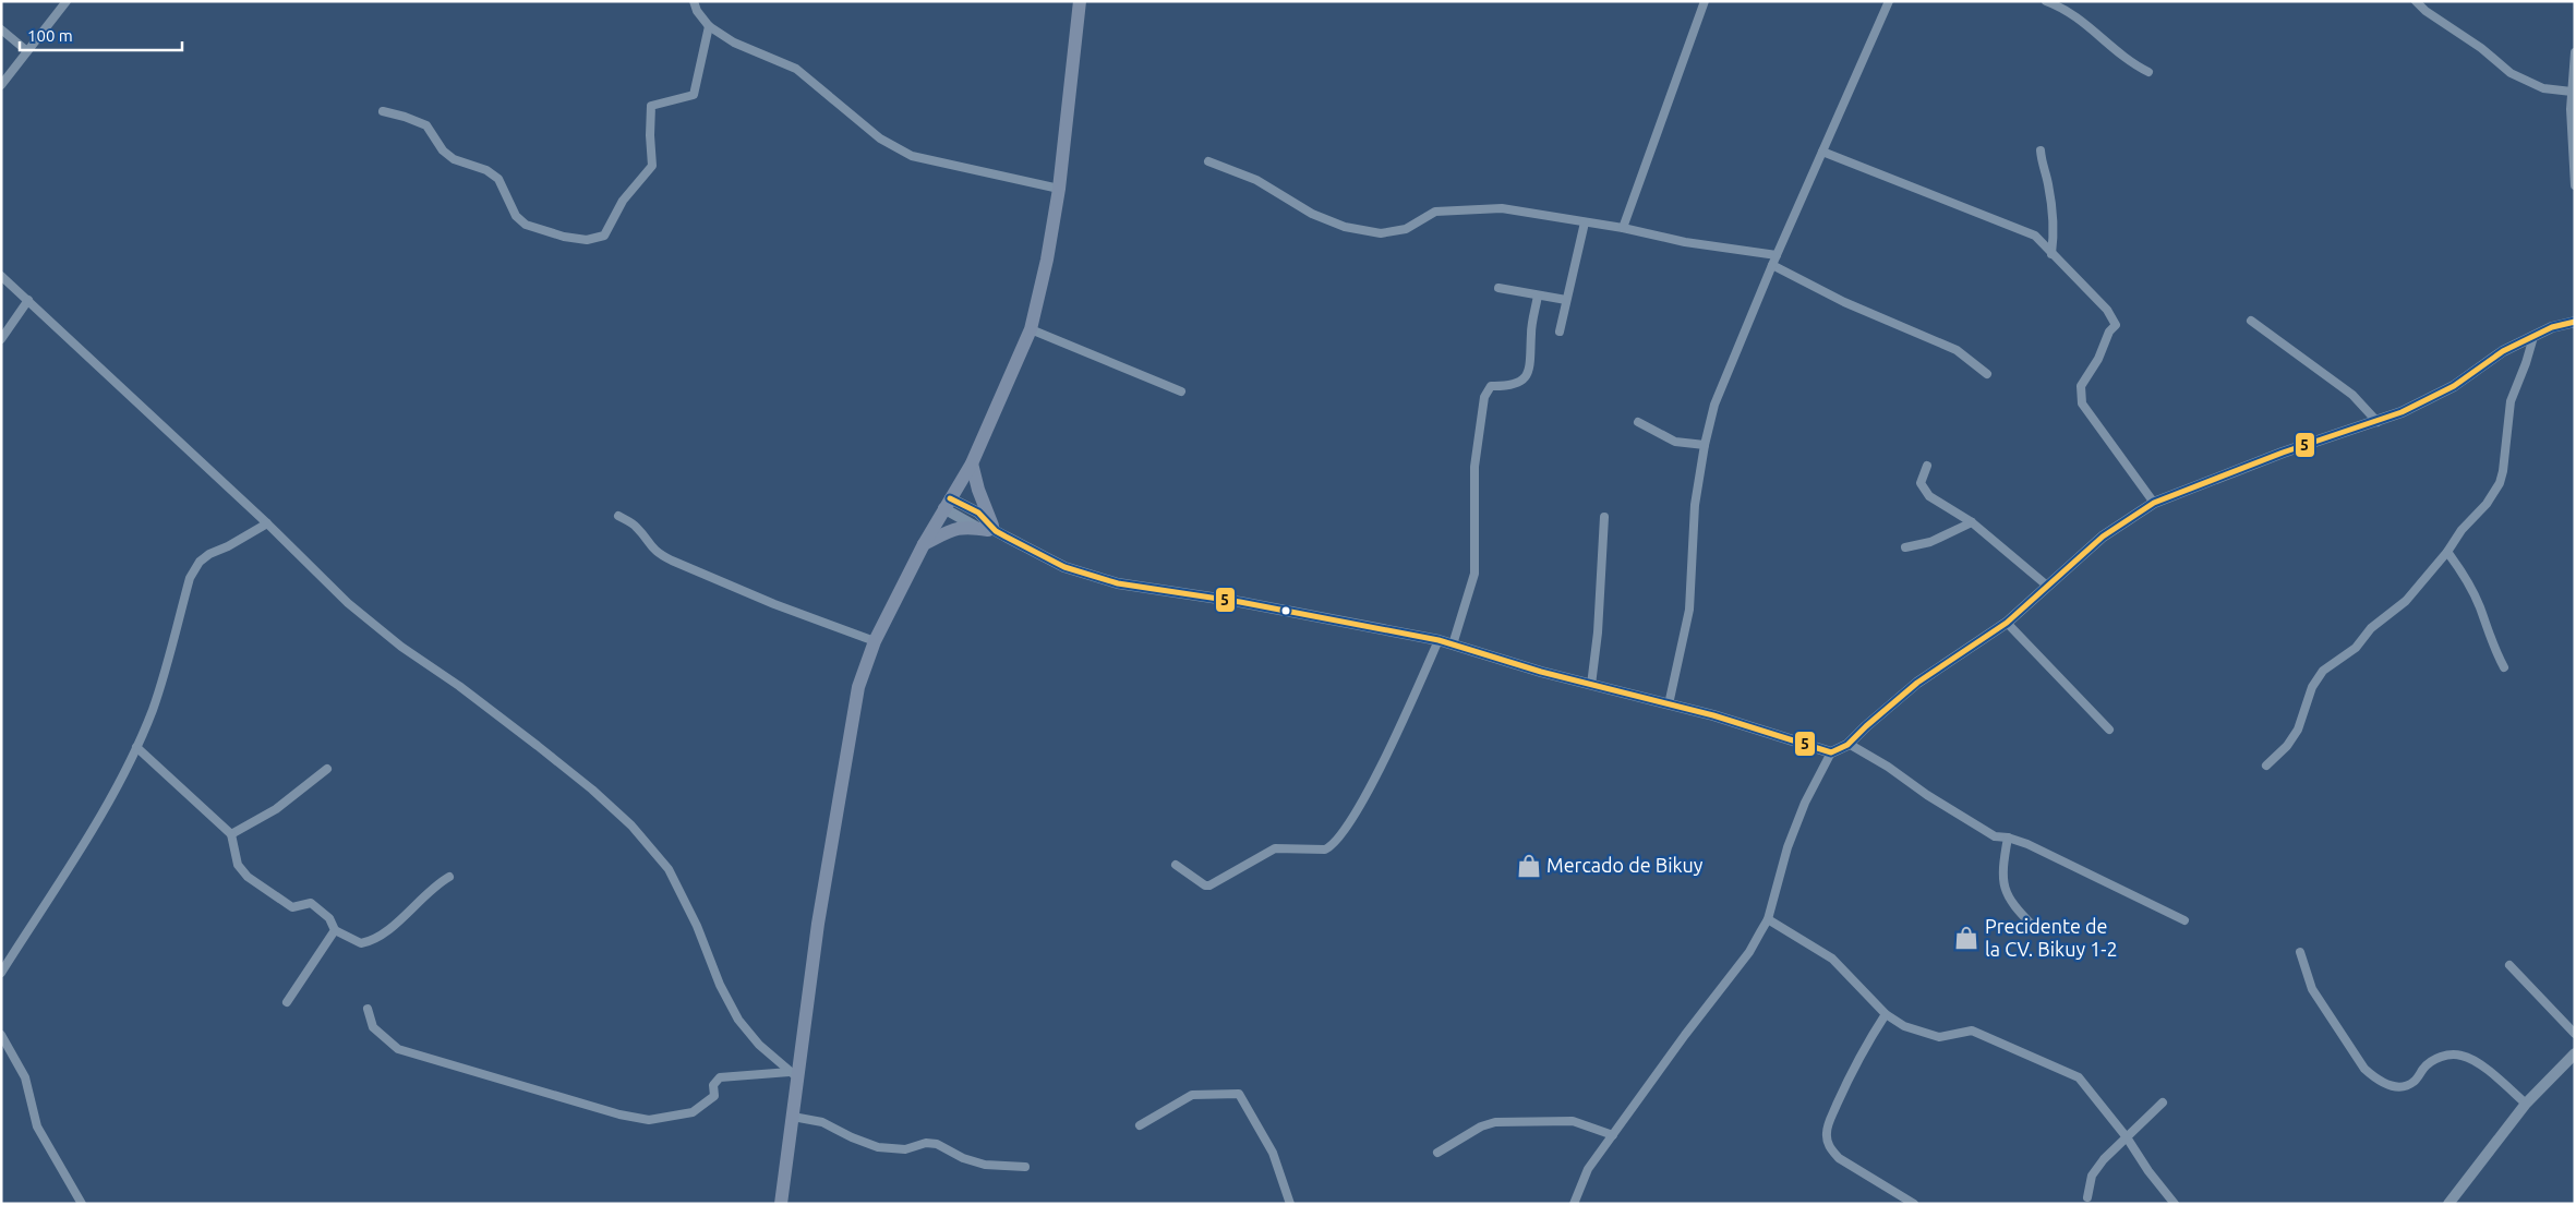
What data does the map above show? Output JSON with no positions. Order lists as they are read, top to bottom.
{
  "places": {
    "shop": ["Mercado de Bikuy", "Precidente de la CV. Bikuy 1-2"]
  },
  "lines": ["transit line 5"],
  "scale_bar": "100 m"
}
